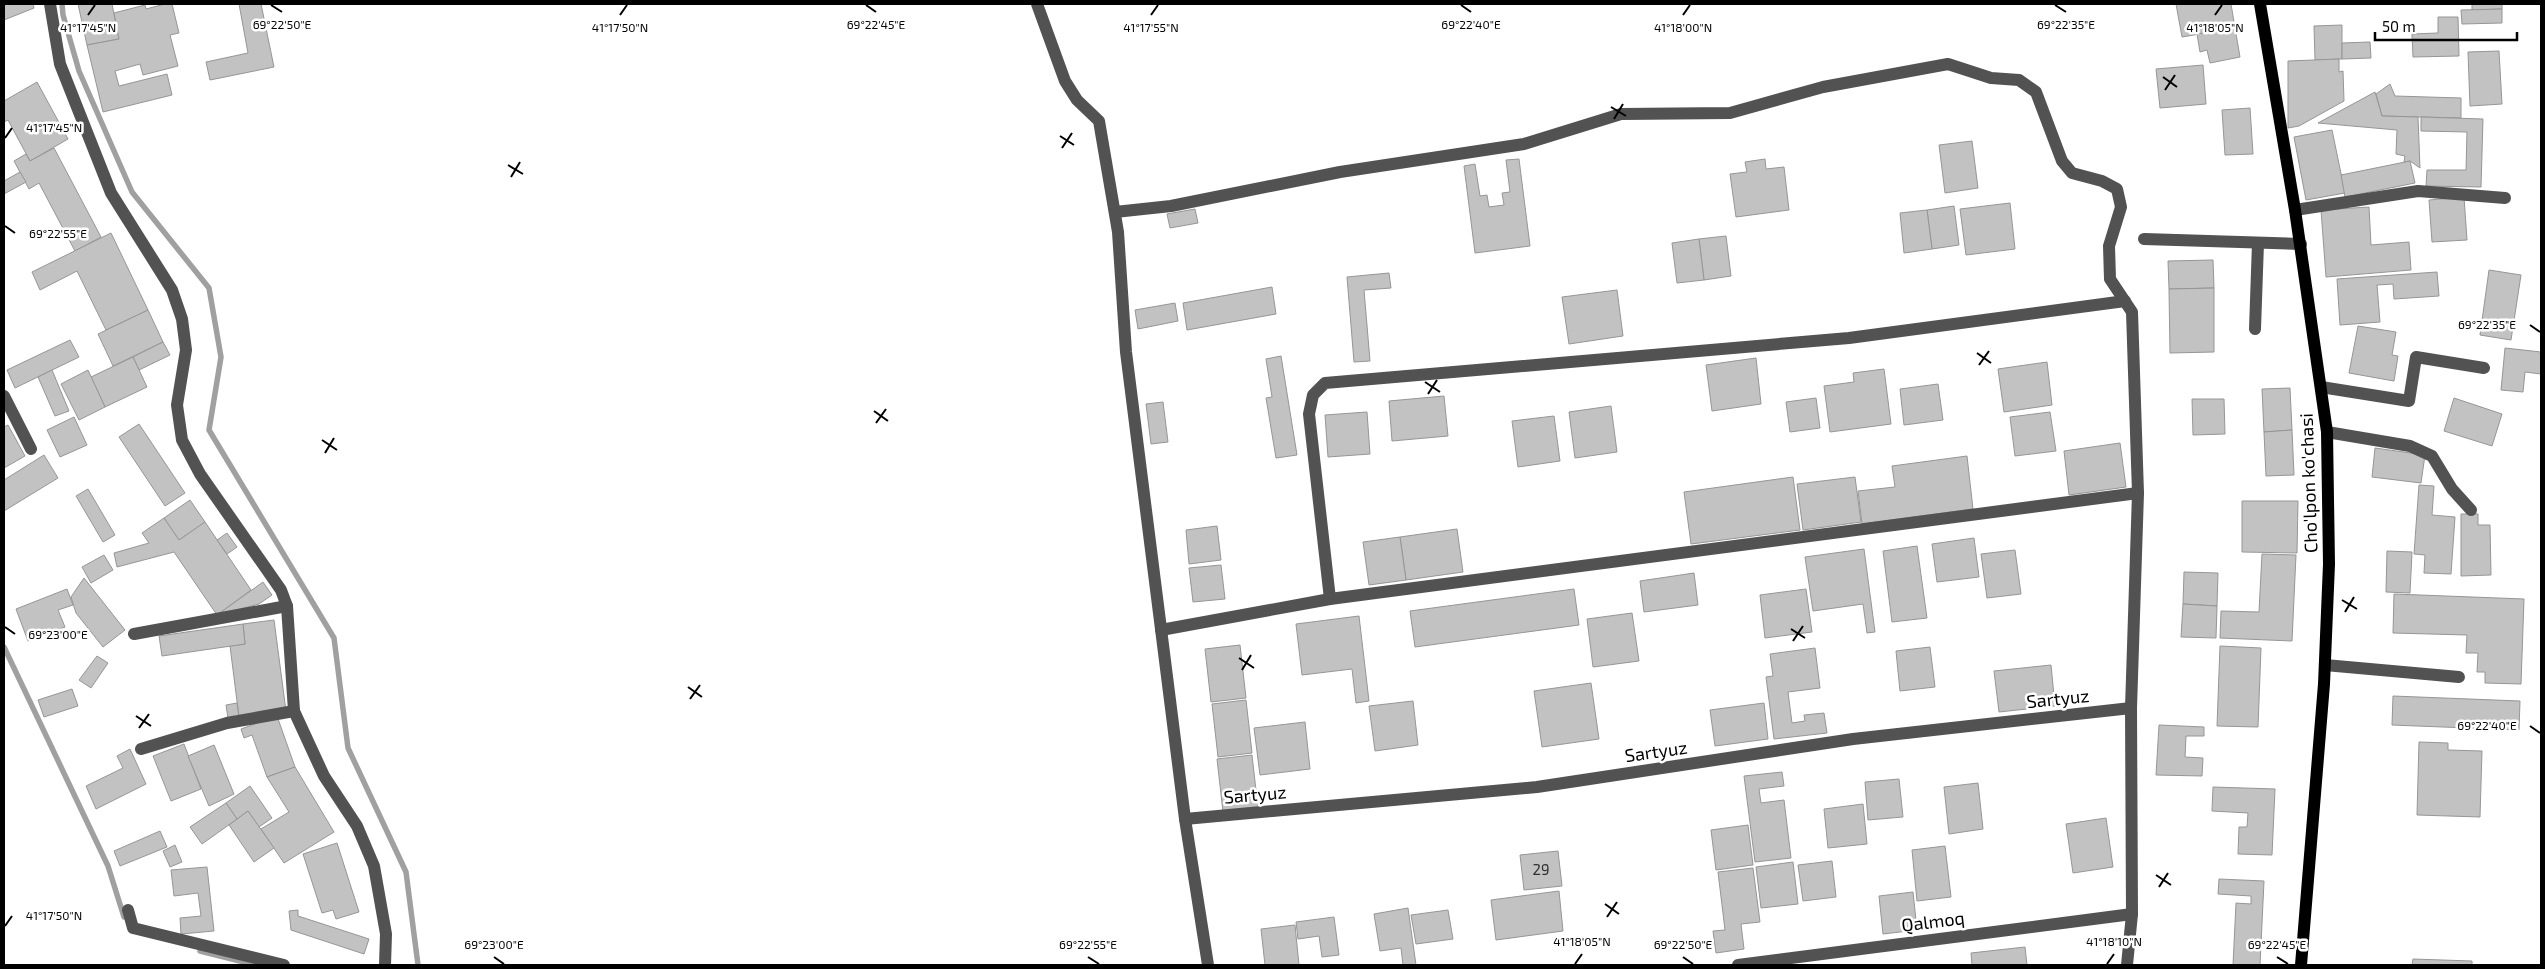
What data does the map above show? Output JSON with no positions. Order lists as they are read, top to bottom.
{
  "streets": {
    "main road": ["Cho'lpon ko'chasi"],
    "street": ["Sartyuz", "Qalmoq"]
  },
  "house_numbers": ["29"],
  "scale_bar": "50 m",
  "coordinates": [
    "69°22'50\"E",
    "69°22'45\"E",
    "69°22'40\"E",
    "69°22'35\"E",
    "41°17'45\"N",
    "41°17'50\"N",
    "41°17'55\"N",
    "41°18'00\"N",
    "41°18'05\"N",
    "69°22'55\"E",
    "69°23'00\"E",
    "41°18'10\"N"
  ]
}
